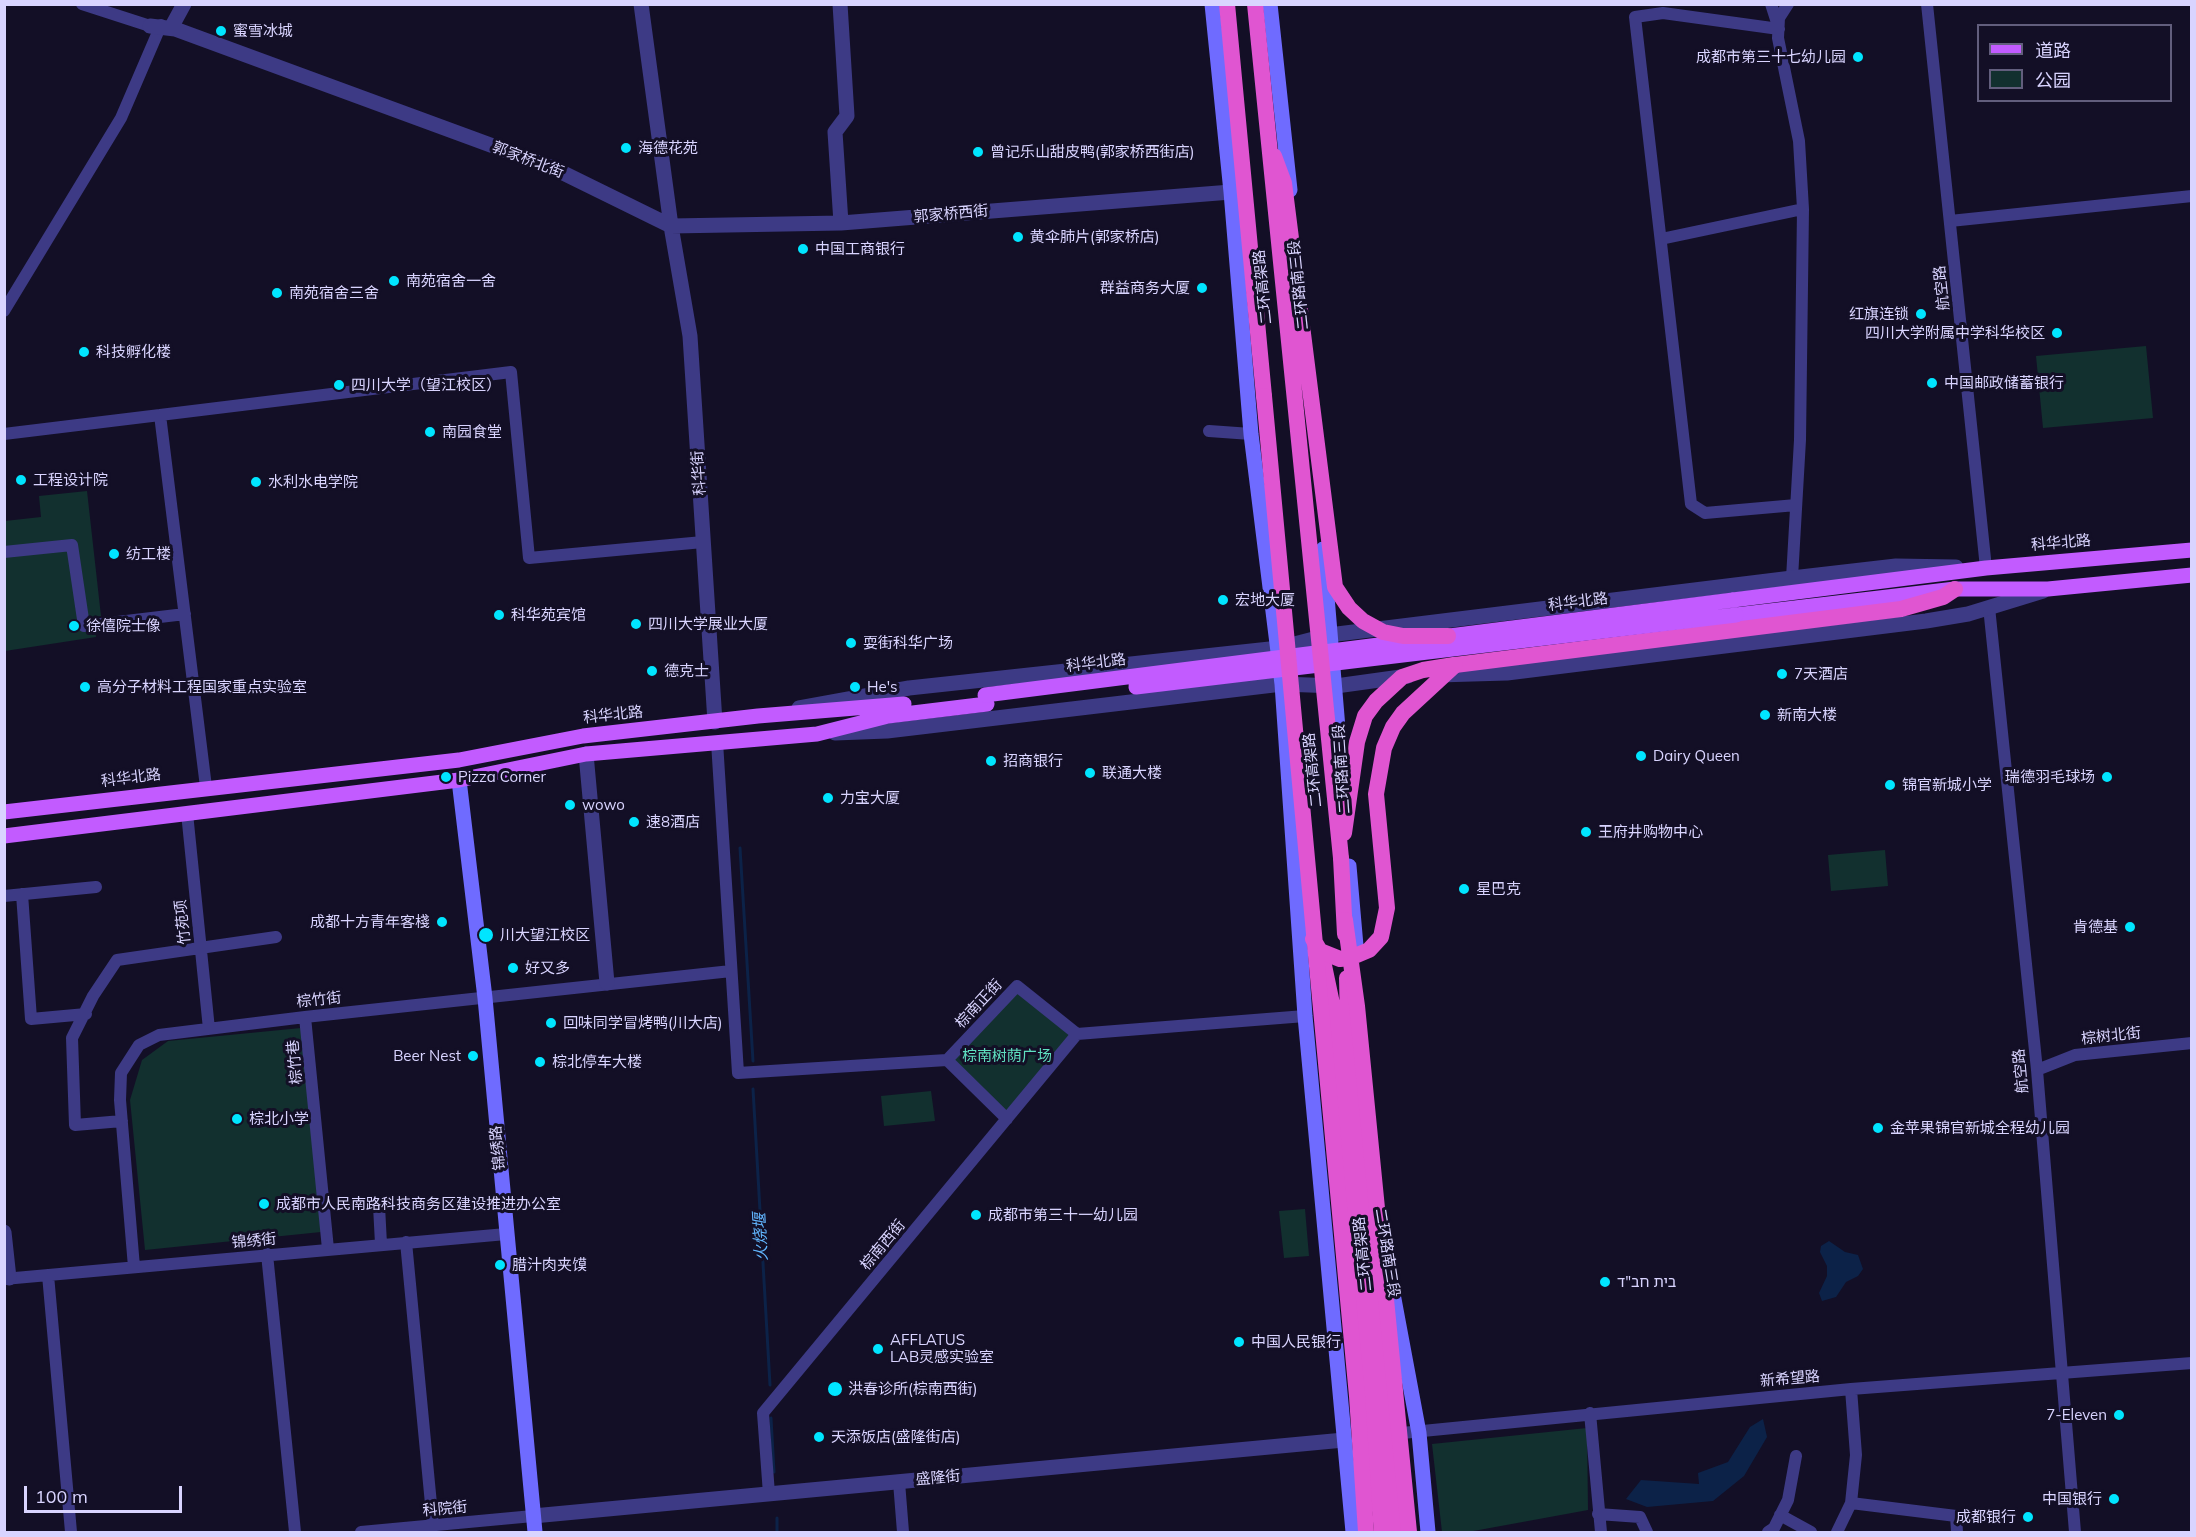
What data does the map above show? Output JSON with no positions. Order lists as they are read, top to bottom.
{
  "streets": {
    "highway": ["二环高架路"],
    "main road": ["二环路南三段", "科华北路", "锦绣路"],
    "street": [
      "郭家桥北街",
      "郭家桥西街",
      "航空路",
      "科华街",
      "竹苑项",
      "棕竹街",
      "棕南正街",
      "棕树北街",
      "棕竹巷",
      "锦绣街",
      "棕南西街",
      "新希望路",
      "盛隆街",
      "科院街"
    ]
  },
  "crossings": [
    ["郭家桥北街", "郭家桥西街"],
    ["郭家桥北街", "科华街"],
    ["郭家桥西街", "科华街"],
    ["二环路南三段", "新希望路"],
    ["航空路", "科华北路"],
    ["航空路", "棕树北街"],
    ["航空路", "新希望路"],
    ["科华街", "科华北路"],
    ["科华北路", "竹苑项"],
    ["科华北路", "锦绣路"],
    ["竹苑项", "棕竹街"],
    ["棕竹街", "棕竹巷"],
    ["棕竹街", "锦绣路"],
    ["棕竹街", "锦绣街"],
    ["棕南正街", "棕南西街"],
    ["棕竹巷", "锦绣街"],
    ["锦绣路", "锦绣街"],
    ["锦绣路", "盛隆街"],
    ["锦绣路", "科院街"],
    ["棕南西街", "盛隆街"],
    ["盛隆街", "科院街"]
  ],
  "water": ["火烧堰"],
  "parks": ["棕南树荫广场"],
  "places": [
    "蜜雪冰城",
    "成都市第三十七幼儿园",
    "海德花苑",
    "曾记乐山甜皮鸭(郭家桥西街店)",
    "黄伞肺片(郭家桥店)",
    "中国工商银行",
    "南苑宿舍一舍",
    "群益商务大厦",
    "南苑宿舍三舍",
    "红旗连锁",
    "四川大学附属中学科华校区",
    "科技孵化楼",
    "中国邮政储蓄银行",
    "四川大学（望江校区）",
    "南园食堂",
    "工程设计院",
    "水利水电学院",
    "纺工楼",
    "宏地大厦",
    "科华苑宾馆",
    "四川大学展业大厦",
    "徐僖院士像",
    "耍街科华广场",
    "德克士",
    "7天酒店",
    "高分子材料工程国家重点实验室",
    "He's",
    "新南大楼",
    "Dairy Queen",
    "招商银行",
    "联通大楼",
    "Pizza Corner",
    "瑞德羽毛球场",
    "锦官新城小学",
    "力宝大厦",
    "wowo",
    "速8酒店",
    "王府井购物中心",
    "星巴克",
    "成都十方青年客棧",
    "肯德基",
    "川大望江校区",
    "好又多",
    "回味同学冒烤鸭(川大店)",
    "Beer Nest",
    "棕北停车大楼",
    "棕北小学",
    "金苹果锦官新城全程幼儿园",
    "成都市人民南路科技商务区建设推进办公室",
    "成都市第三十一幼儿园",
    "腊汁肉夹馍",
    "בית חב\"ד",
    "中国人民银行",
    "AFFLATUS LAB灵感实验室",
    "洪春诊所(棕南西街)",
    "7-Eleven",
    "天添饭店(盛隆街店)",
    "中国银行",
    "成都银行"
  ],
  "legend": ["道路", "公园"],
  "scale_bar": "100 m"
}
